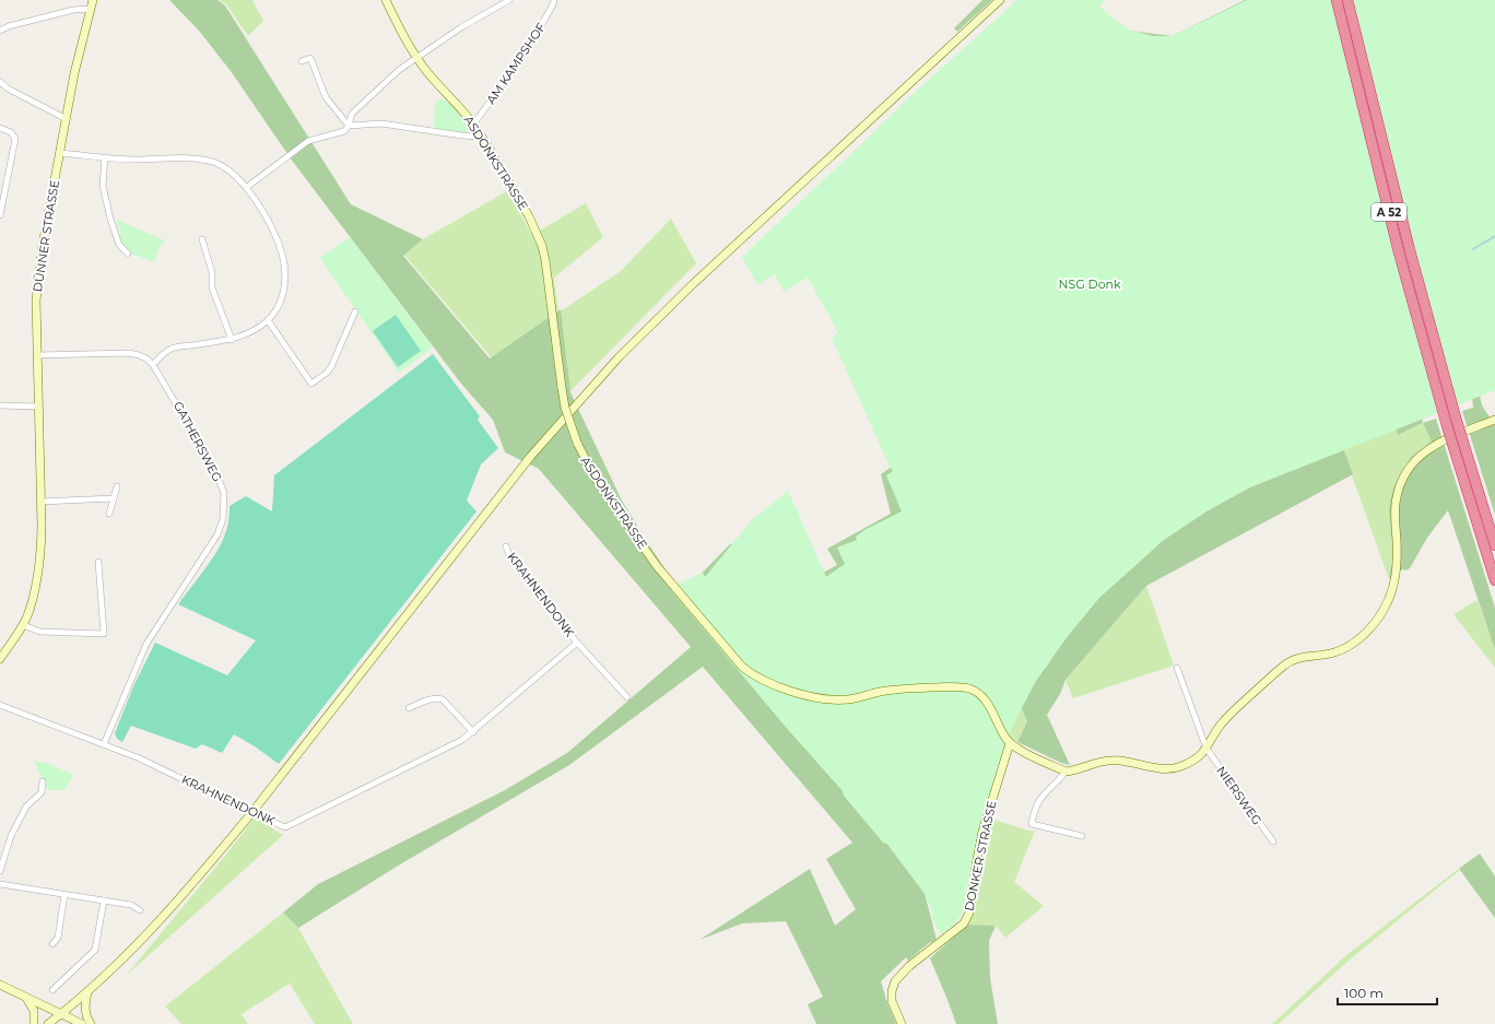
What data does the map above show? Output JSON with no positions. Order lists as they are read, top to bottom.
{
  "streets": {
    "highway": ["A 52"],
    "street": [
      "AM KAMPSHOF",
      "ASDONKSTRASSE",
      "DÜNNER STRASSE",
      "GATHERSWEG",
      "KRAHNENDONK",
      "NIERSWEG",
      "DONKER STRASSE"
    ]
  },
  "crossings": [
    ["AM KAMPSHOF", "ASDONKSTRASSE"],
    ["ASDONKSTRASSE", "DONKER STRASSE"],
    ["DÜNNER STRASSE", "GATHERSWEG"],
    ["GATHERSWEG", "KRAHNENDONK"]
  ],
  "parks": ["NSG Donk"],
  "scale_bar": "100 m"
}
